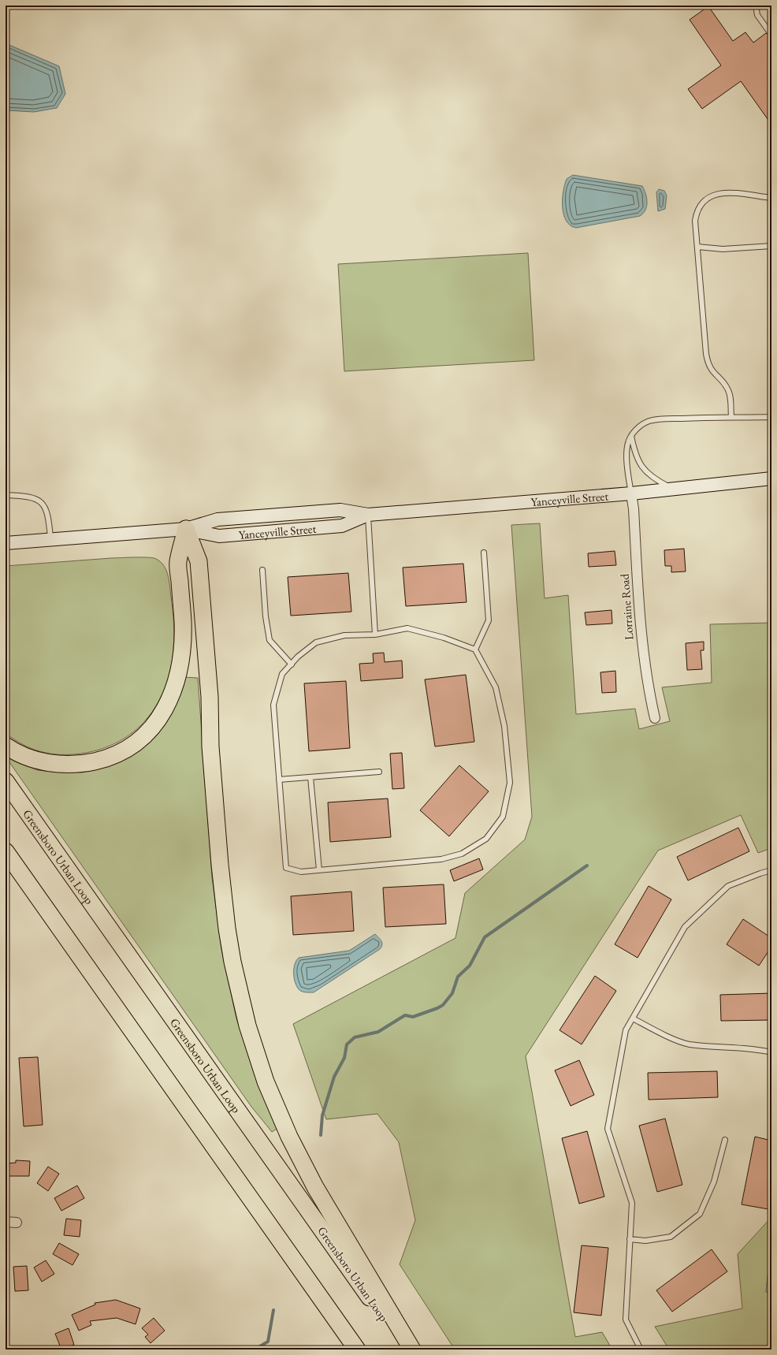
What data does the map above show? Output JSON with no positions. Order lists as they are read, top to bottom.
{
  "streets": {
    "highway": ["Greensboro Urban Loop"],
    "main road": ["Yanceyville Street"],
    "street": ["Lorraine Road"]
  },
  "crossings": [
    ["Yanceyville Street", "Lorraine Road"]
  ]
}
